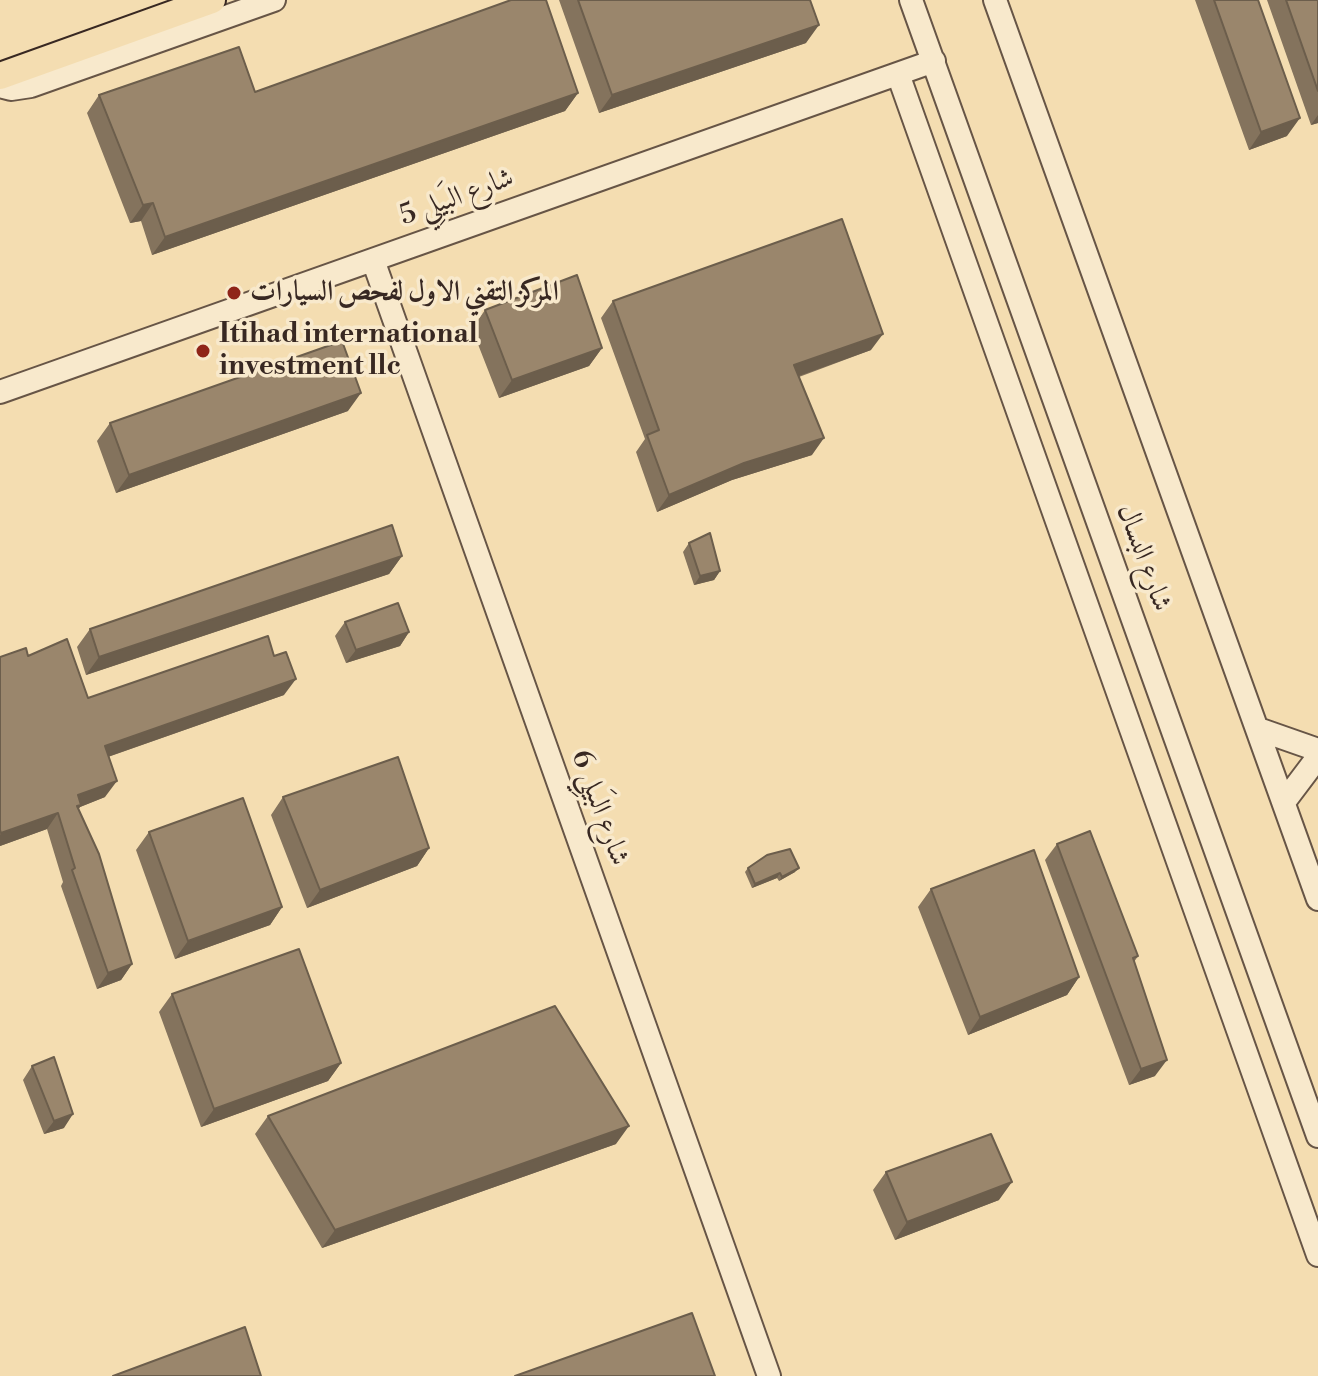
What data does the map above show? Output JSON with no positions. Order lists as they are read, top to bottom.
{
  "streets": {
    "street": ["شارع البَيلِي 5", "شارع البسال", "شارع البَيلِي 6"]
  },
  "crossings": [
    ["شارع البَيلِي 5", "شارع البسال"],
    ["شارع البَيلِي 5", "شارع البَيلِي 6"]
  ],
  "places": ["المركز التقني الاول لفحص السيارات", "Itihad international investment llc"]
}
